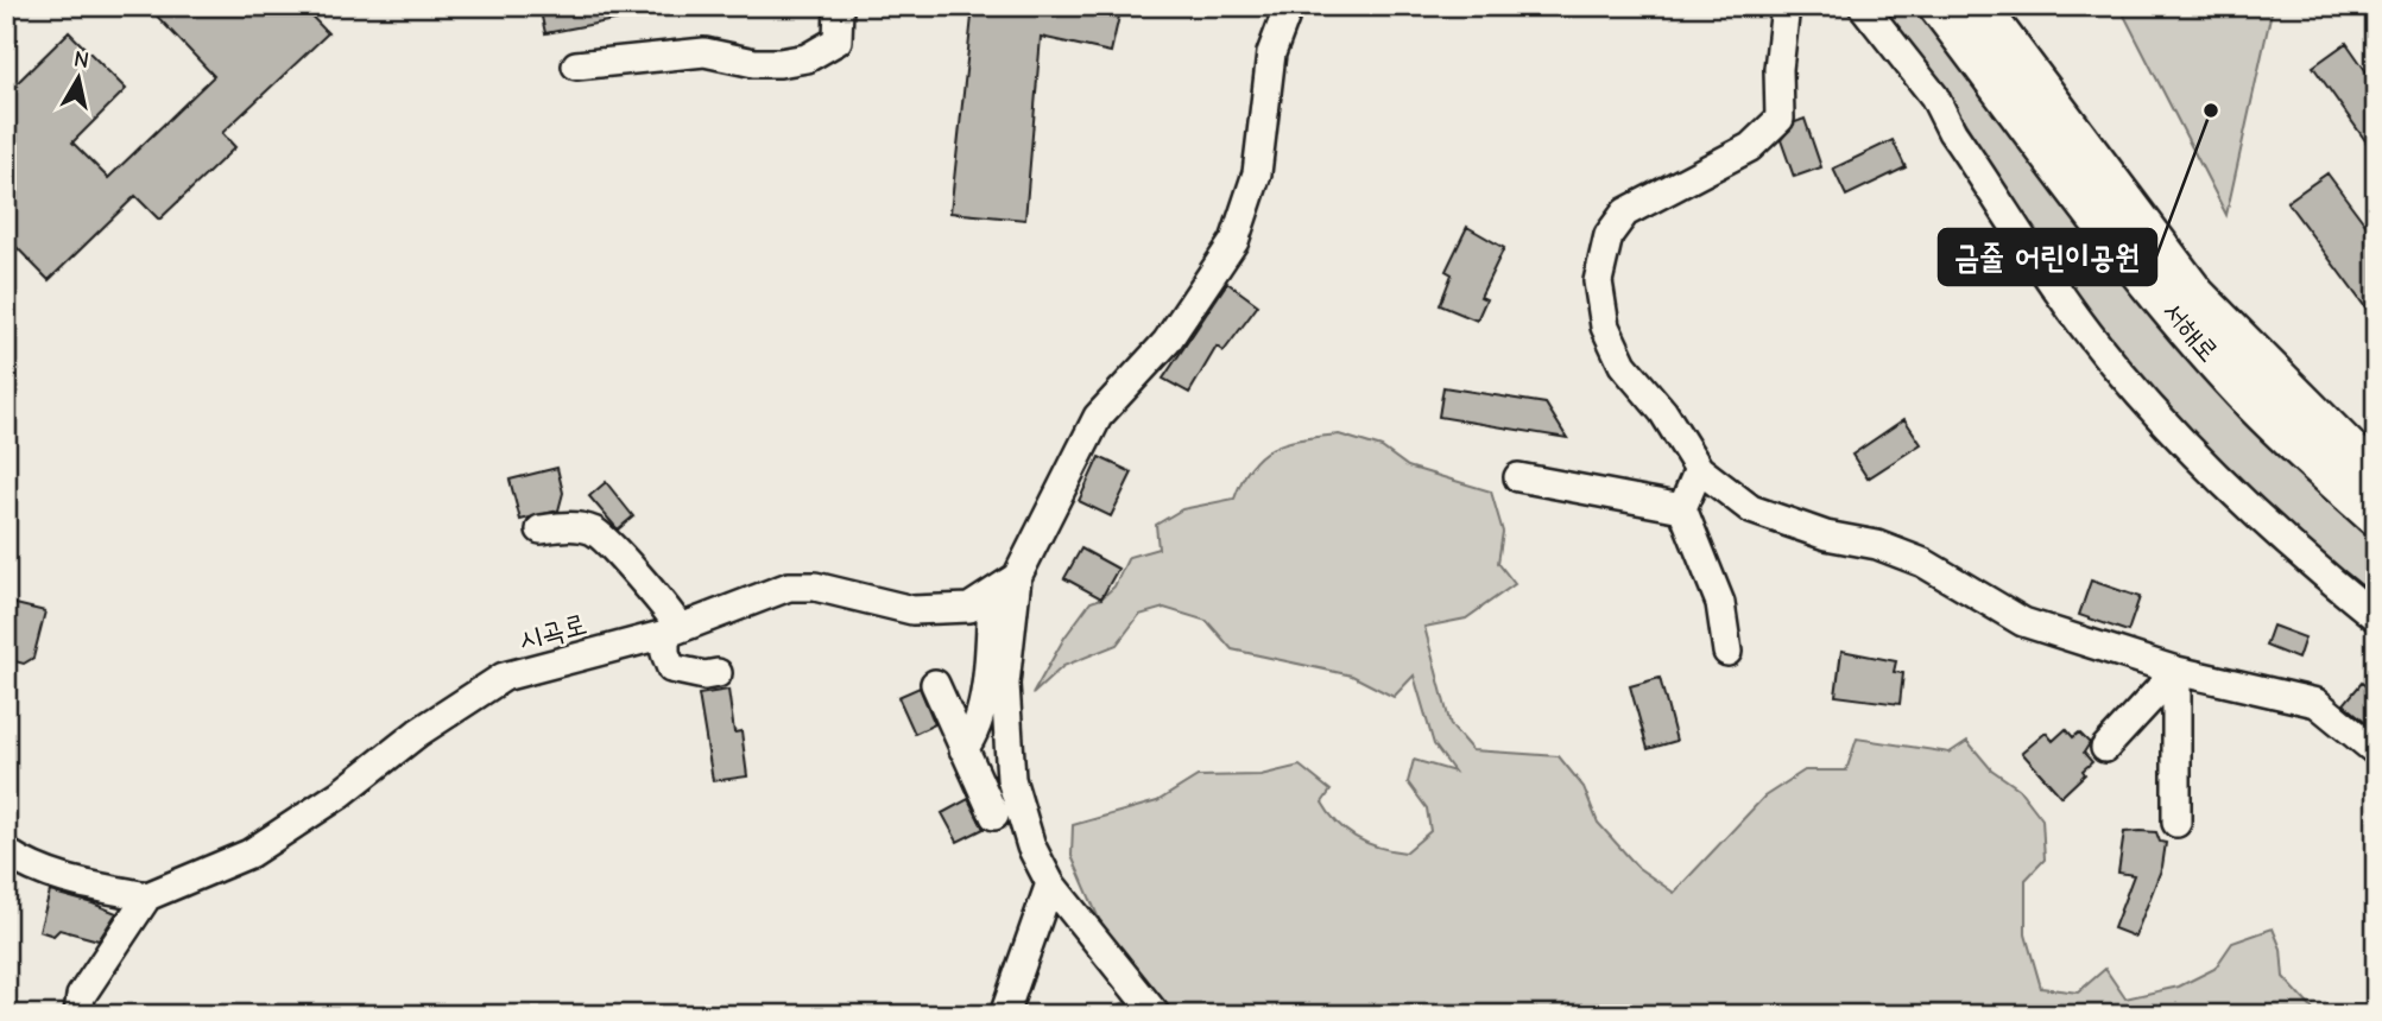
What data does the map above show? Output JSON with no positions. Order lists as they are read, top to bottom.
{
  "streets": {
    "highway": ["서해로"],
    "street": ["시곡로"]
  },
  "places": ["금줄 어린이공원"],
  "north": "top"
}
